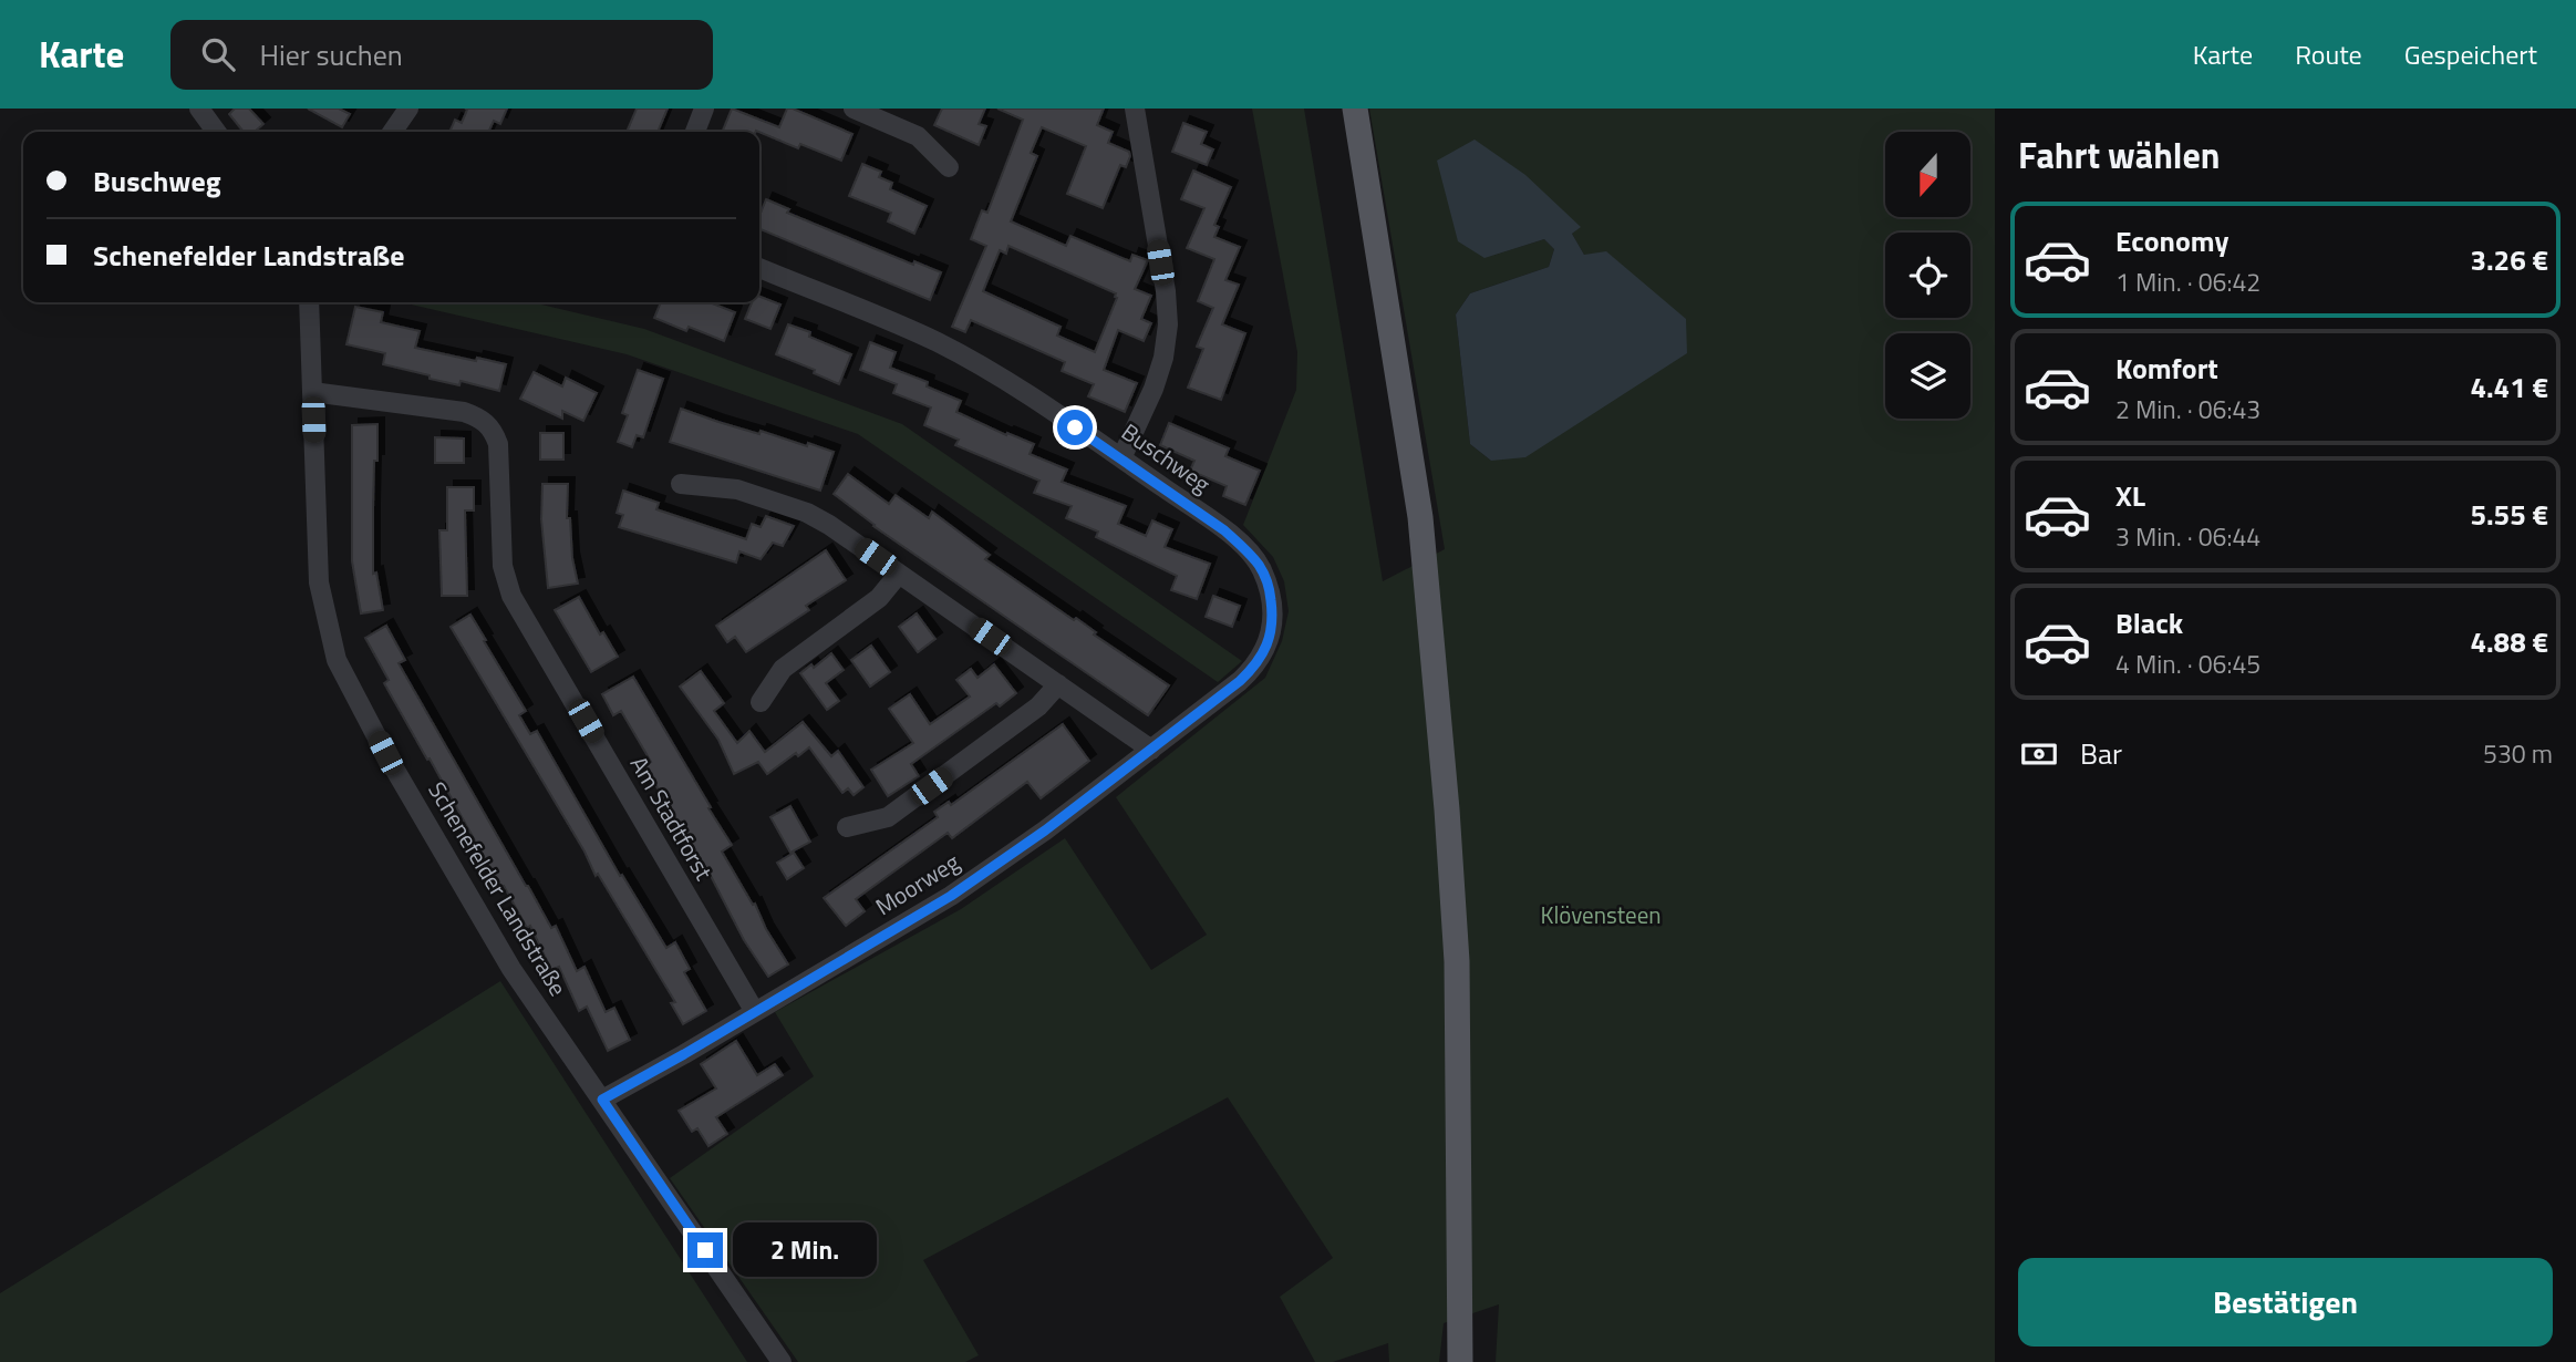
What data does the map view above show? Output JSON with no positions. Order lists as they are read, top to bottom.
{
  "streets": {
    "street": [
      "Buschweg",
      "Am Stadtforst",
      "Moorweg",
      "Schenefelder Landstraße"
    ]
  },
  "crossings": [
    ["Buschweg", "Moorweg"],
    ["Am Stadtforst", "Moorweg"],
    ["Am Stadtforst", "Schenefelder Landstraße"],
    ["Moorweg", "Schenefelder Landstraße"]
  ],
  "parks": ["Klövensteen"],
  "north": "bottom",
  "page": {
    "header": "Karte",
    "search": "Hier suchen",
    "nav": ["Karte", "Route", "Gespeichert"],
    "heading": "Fahrt wählen",
    "banner": ["Buschweg", "Schenefelder Landstraße"],
    "list": [
      {
        "name": "Economy",
        "note": "1 Min. · 06:42",
        "value": "3.26 €"
      },
      {
        "name": "Komfort",
        "note": "2 Min. · 06:43",
        "value": "4.41 €"
      },
      {
        "name": "XL",
        "note": "3 Min. · 06:44",
        "value": "5.55 €"
      },
      {
        "name": "Black",
        "note": "4 Min. · 06:45",
        "value": "4.88 €"
      }
    ],
    "pay": ["Bar", "530 m"],
    "bubble": "2 Min.",
    "buttons": "Bestätigen"
  }
}
